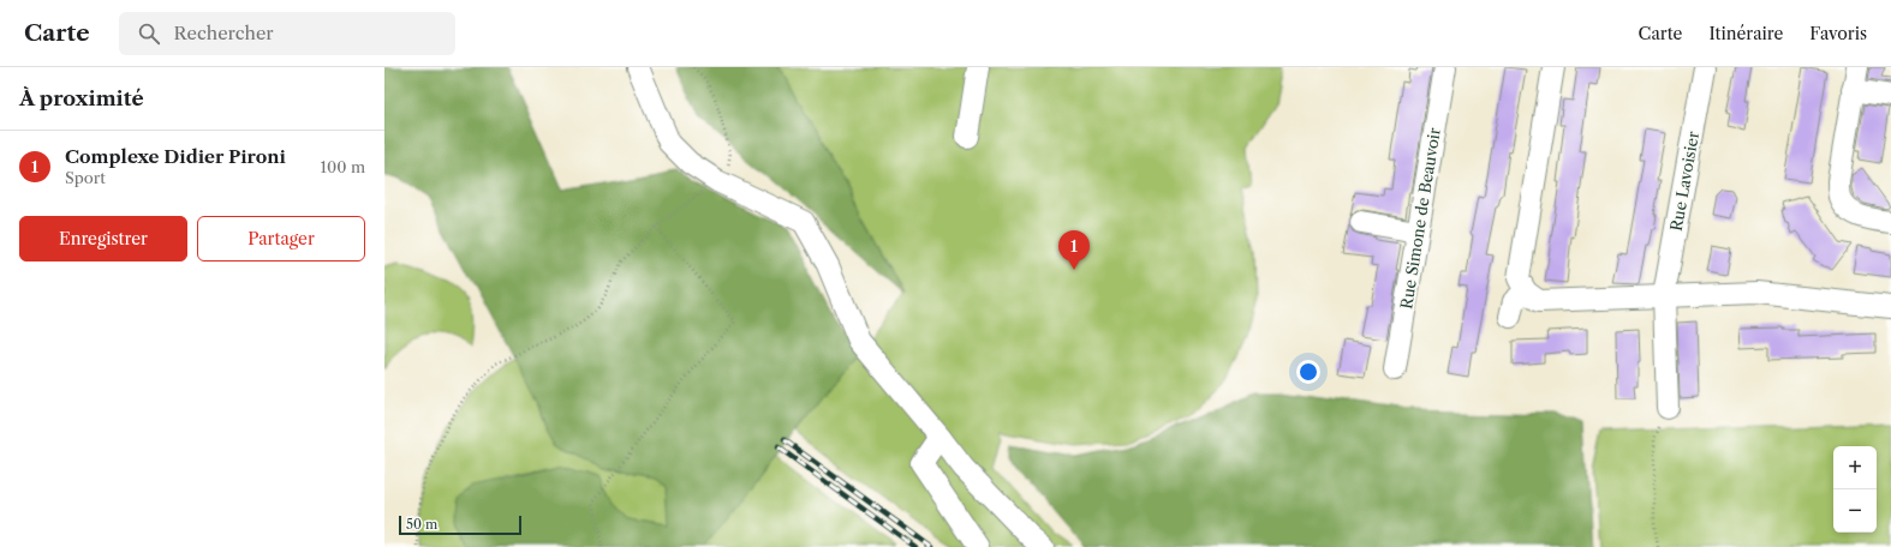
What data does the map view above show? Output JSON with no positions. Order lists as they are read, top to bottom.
{
  "streets": {
    "street": ["Rue Lavoisier", "Rue Simone de Beauvoir"]
  },
  "scale_bar": "50 m",
  "page": {
    "header": "Carte",
    "search": "Rechercher",
    "nav": ["Carte", "Itinéraire", "Favoris"],
    "heading": "À proximité",
    "list": [
      {
        "mark": "1",
        "name": "Complexe Didier Pironi",
        "note": "Sport",
        "value": "100 m"
      }
    ],
    "buttons": ["Enregistrer", "Partager"],
    "pins": "1",
    "map_buttons": ["+", "−"],
    "scale": "50 m"
  }
}
